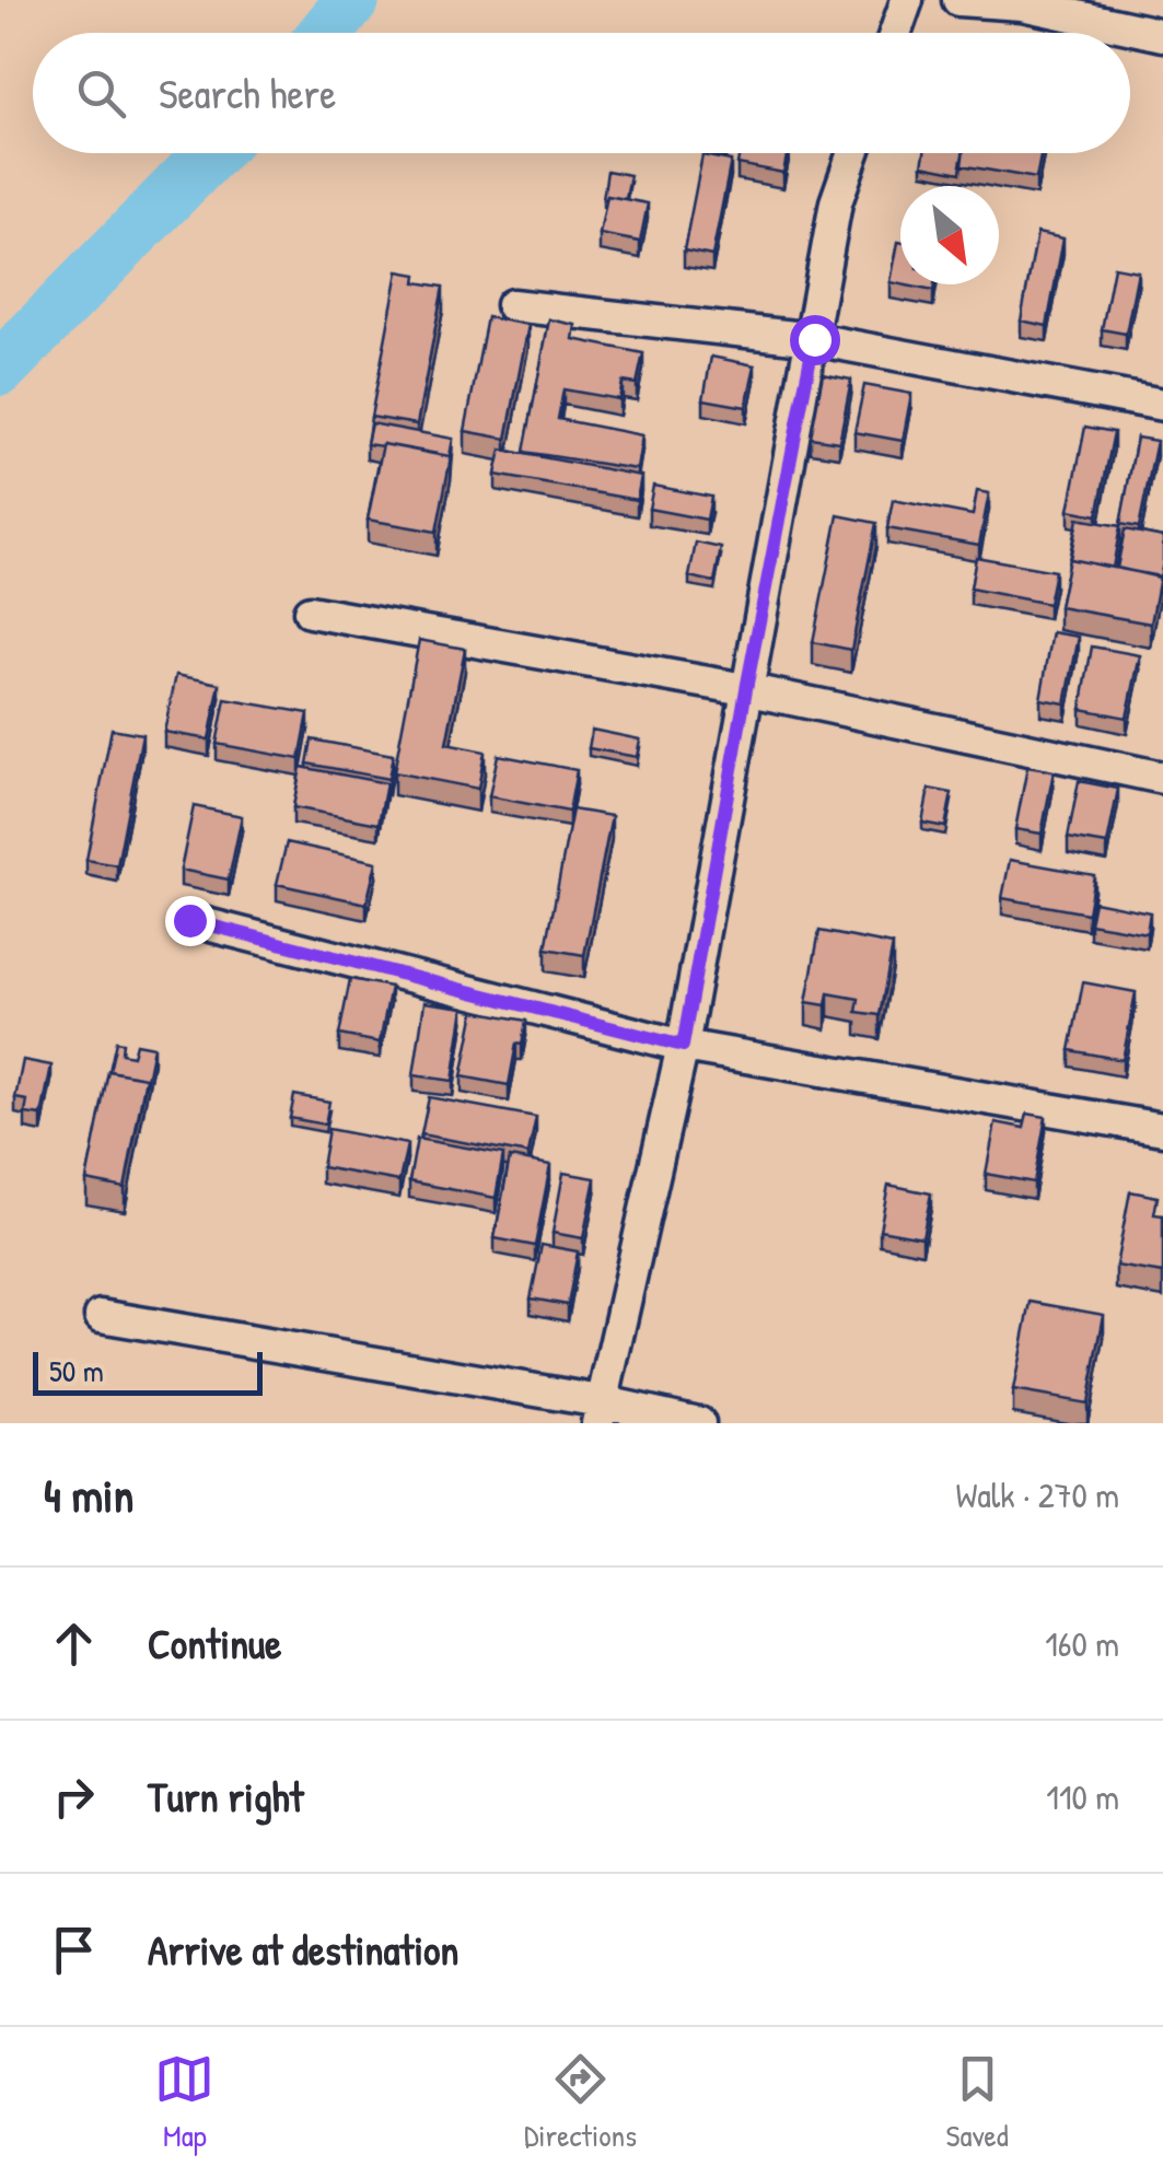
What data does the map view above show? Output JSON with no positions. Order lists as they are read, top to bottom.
{
  "scale_bar": "50 m",
  "north": "bottom right",
  "page": {
    "search": "Search here",
    "scale": "50 m",
    "heading": ["4 min", "Walk · 270 m"],
    "list": [
      ["Continue", "160 m"],
      ["Turn right", "110 m"],
      "Arrive at destination"
    ],
    "nav": ["Map", "Directions", "Saved"]
  }
}
